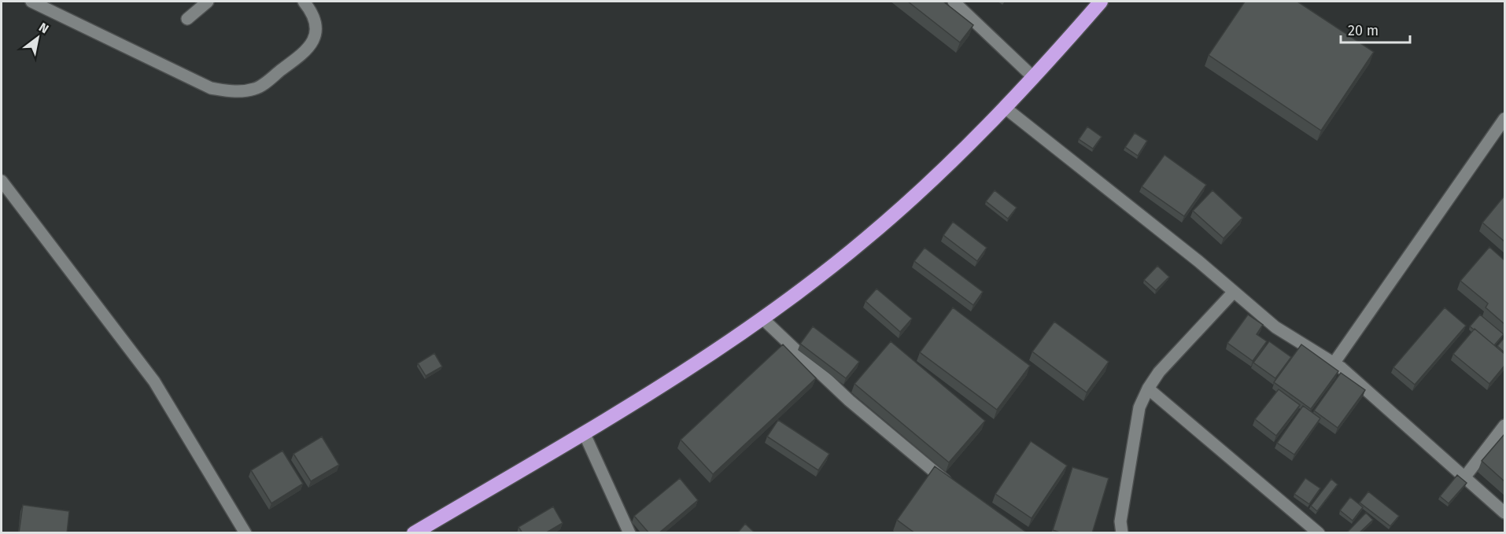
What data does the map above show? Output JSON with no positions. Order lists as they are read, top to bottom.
{
  "scale_bar": "20 m",
  "north": "top right"
}
